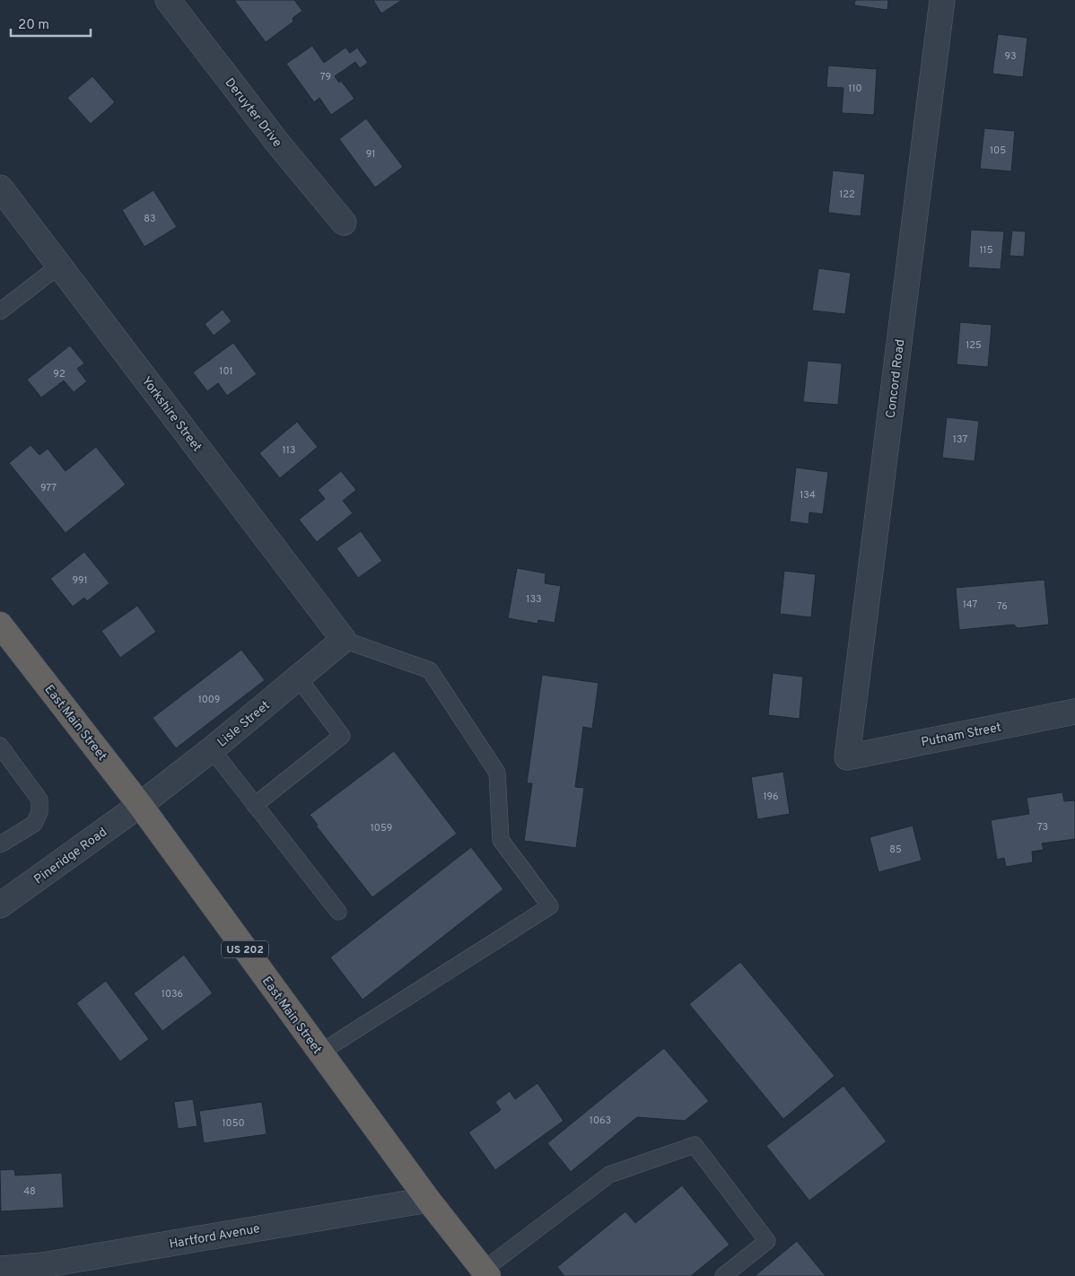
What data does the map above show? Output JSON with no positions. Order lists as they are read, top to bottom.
{
  "streets": {
    "highway": ["East Main Street", "US 202"],
    "street": [
      "Deruyter Drive",
      "Concord Road",
      "Yorkshire Street",
      "Lisle Street",
      "Putnam Street",
      "Pineridge Road",
      "Hartford Avenue"
    ]
  },
  "crossings": [
    ["Concord Road", "Putnam Street"],
    ["Yorkshire Street", "Lisle Street"],
    ["East Main Street", "Lisle Street"],
    ["East Main Street", "Pineridge Road"],
    ["East Main Street", "Hartford Avenue"],
    ["Lisle Street", "Pineridge Road"]
  ],
  "house_numbers": [
    "93",
    "79",
    "110",
    "105",
    "91",
    "122",
    "83",
    "115",
    "125",
    "101",
    "92",
    "137",
    "113",
    "977",
    "134",
    "991",
    "133",
    "147",
    "76",
    "1009",
    "196",
    "73",
    "1059",
    "85",
    "1036",
    "1063",
    "1050",
    "48"
  ],
  "scale_bar": "20 m"
}
